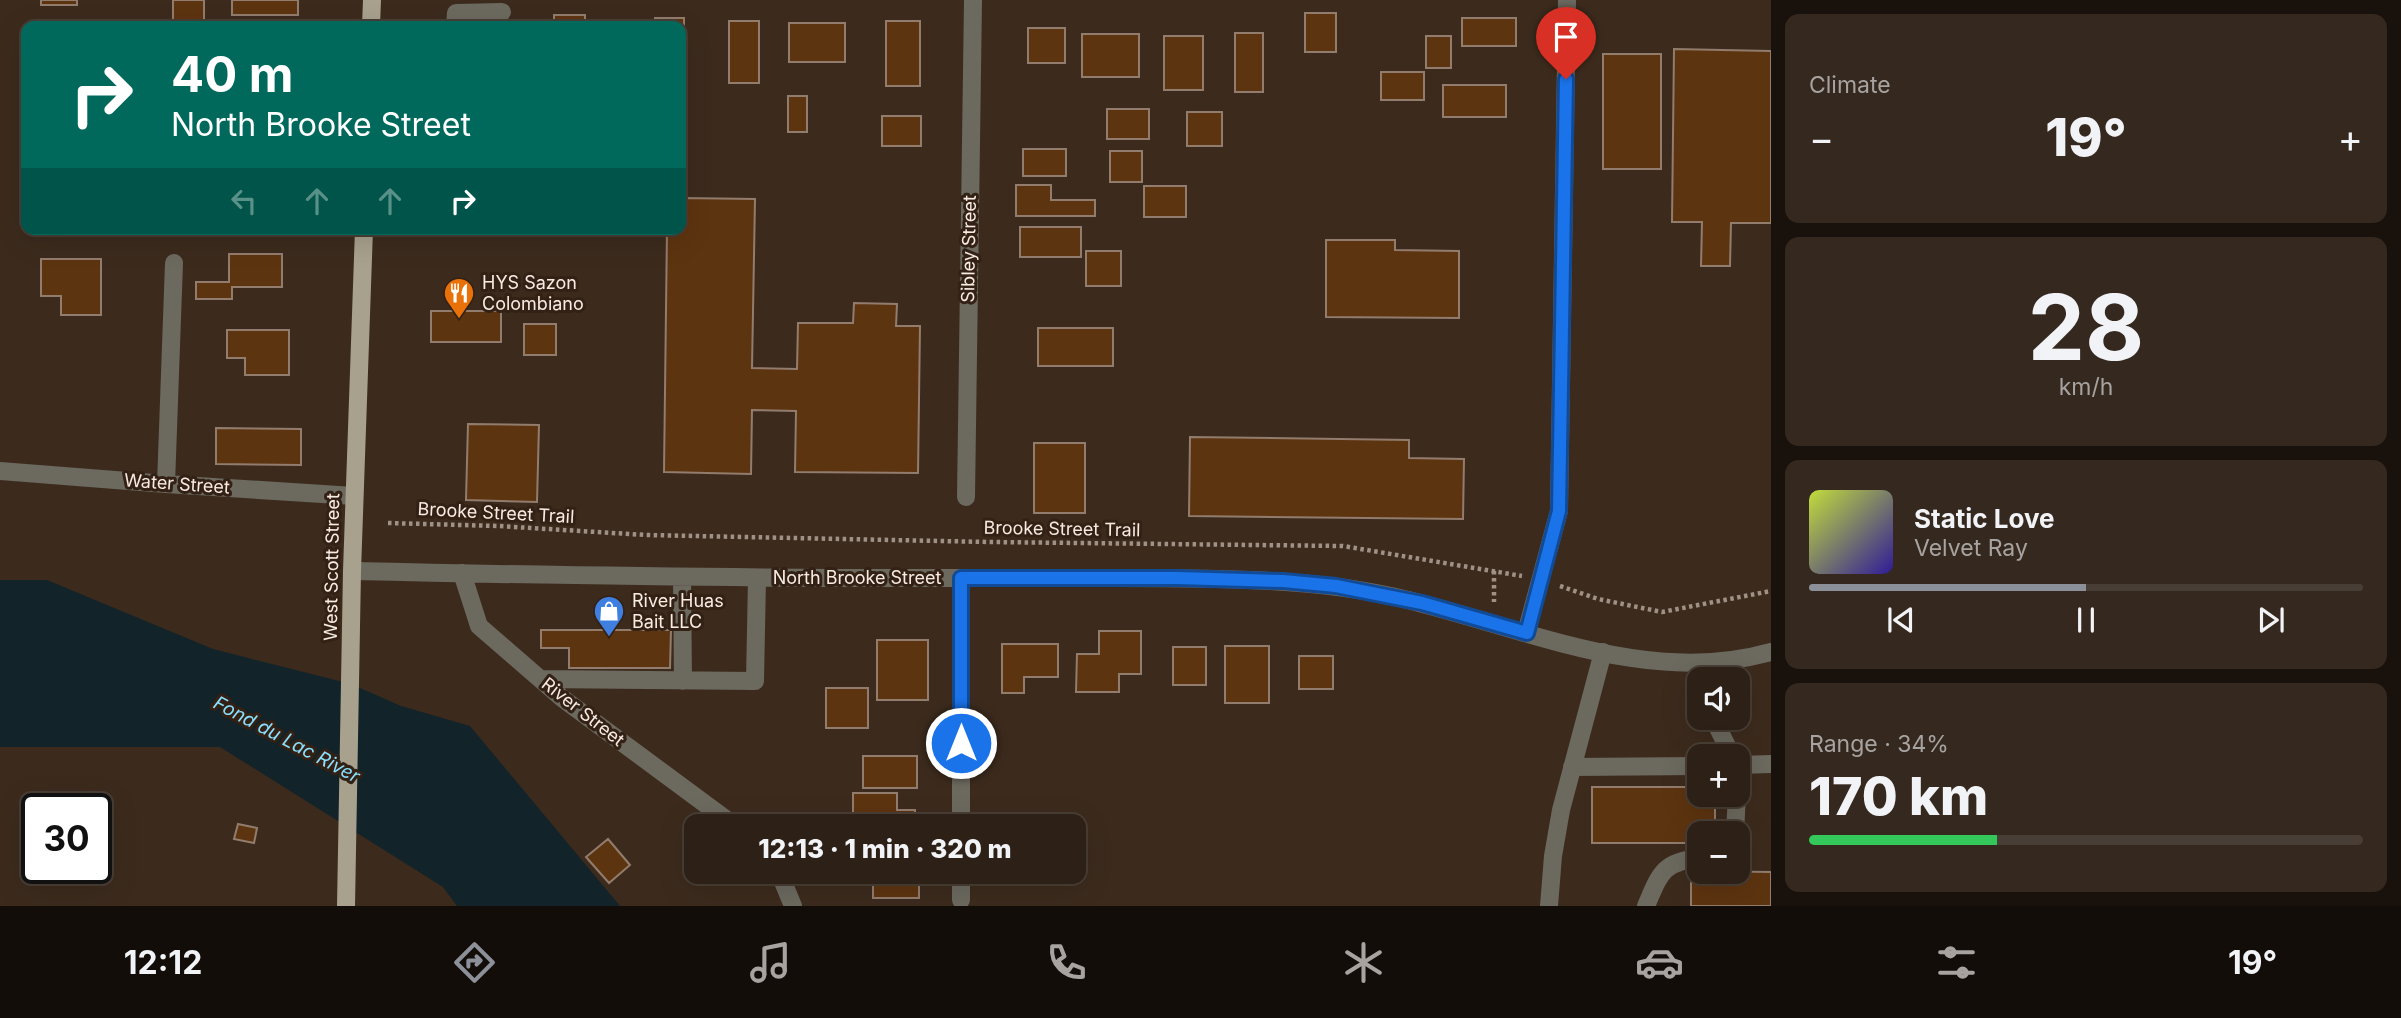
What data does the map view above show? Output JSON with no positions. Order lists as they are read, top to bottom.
{
  "streets": {
    "main road": ["West Scott Street"],
    "street": [
      "Sibley Street",
      "Water Street",
      "North Brooke Street",
      "River Street"
    ],
    "path": ["Brooke Street Trail"]
  },
  "crossings": [
    ["Water Street", "West Scott Street"],
    ["West Scott Street", "North Brooke Street"],
    ["North Brooke Street", "River Street"]
  ],
  "water": ["Fond du Lac River"],
  "places": {
    "restaurant": ["HYS Sazon Colombiano"],
    "shop": ["River Huas Bait LLC"]
  },
  "page": {
    "tile": [
      "Climate",
      ["28", "km/h"],
      ["Range · 34%", "170 km"]
    ],
    "turn": ["40 m", "North Brooke Street"],
    "heat": ["−", "19°", "+"],
    "song": ["Static Love", "Velvet Ray"],
    "map_buttons": ["+", "−"],
    "limit": "30",
    "trip": "12:13 · 1 min · 320 m",
    "tabs": ["12:12", "19°"]
  }
}
